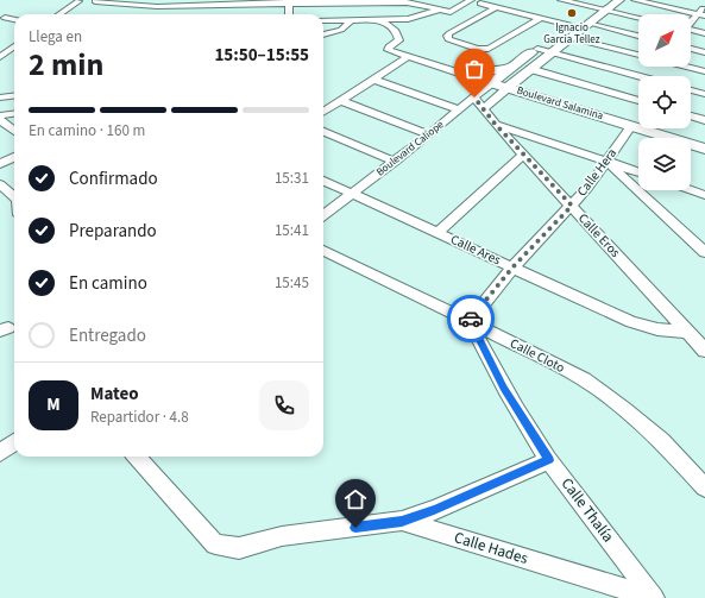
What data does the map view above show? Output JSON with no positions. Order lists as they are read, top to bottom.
{
  "streets": {
    "street": [
      "Boulevard Salamina",
      "Boulevard Calíope",
      "Calle Hera",
      "Calle Eros",
      "Calle Ares",
      "Calle Cloto",
      "Calle Thalía",
      "Calle Hades"
    ]
  },
  "crossings": [
    ["Boulevard Salamina", "Boulevard Calíope"],
    ["Boulevard Salamina", "Calle Hera"],
    ["Boulevard Calíope", "Calle Eros"],
    ["Boulevard Calíope", "Calle Ares"],
    ["Calle Hera", "Calle Eros"],
    ["Calle Hera", "Calle Ares"],
    ["Calle Hera", "Calle Cloto"],
    ["Calle Hera", "Calle Thalía"],
    ["Calle Eros", "Calle Ares"],
    ["Calle Cloto", "Calle Thalía"],
    ["Calle Thalía", "Calle Hades"]
  ],
  "places": ["Ignacio Garcia Tellez"],
  "north": "top right",
  "page": {
    "heading": ["2 min", "Llega en", "15:50–15:55"],
    "panel": ["Mateo", "Repartidor · 4.8"],
    "bar": "En camino · 160 m",
    "list": [
      ["Confirmado", "15:31"],
      ["Preparando", "15:41"],
      ["En camino", "15:45"],
      "Entregado"
    ],
    "round": "M"
  }
}
